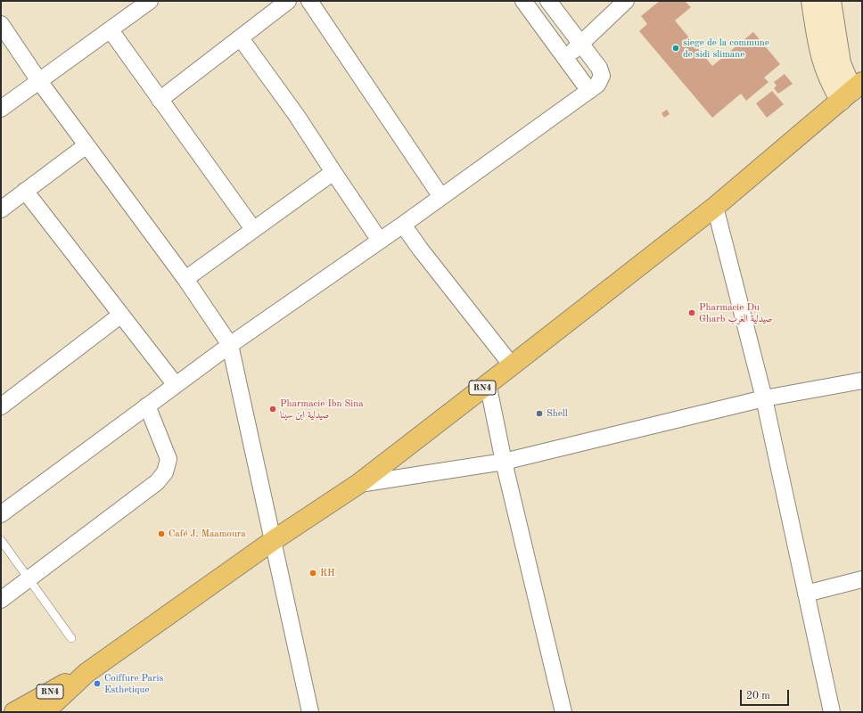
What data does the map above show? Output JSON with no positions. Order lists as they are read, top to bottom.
{
  "streets": {
    "main road": ["RN4"]
  },
  "places": [
    "siege de la commune de sidi slimane",
    "Pharmacie Du Gharb صيدلية الغرب",
    "Pharmacie Ibn Sina صيدلية ابن سينا",
    "Shell",
    "Café J. Maamoura",
    "RH",
    "Coiffure Paris Esthetique"
  ],
  "scale_bar": "20 m"
}
